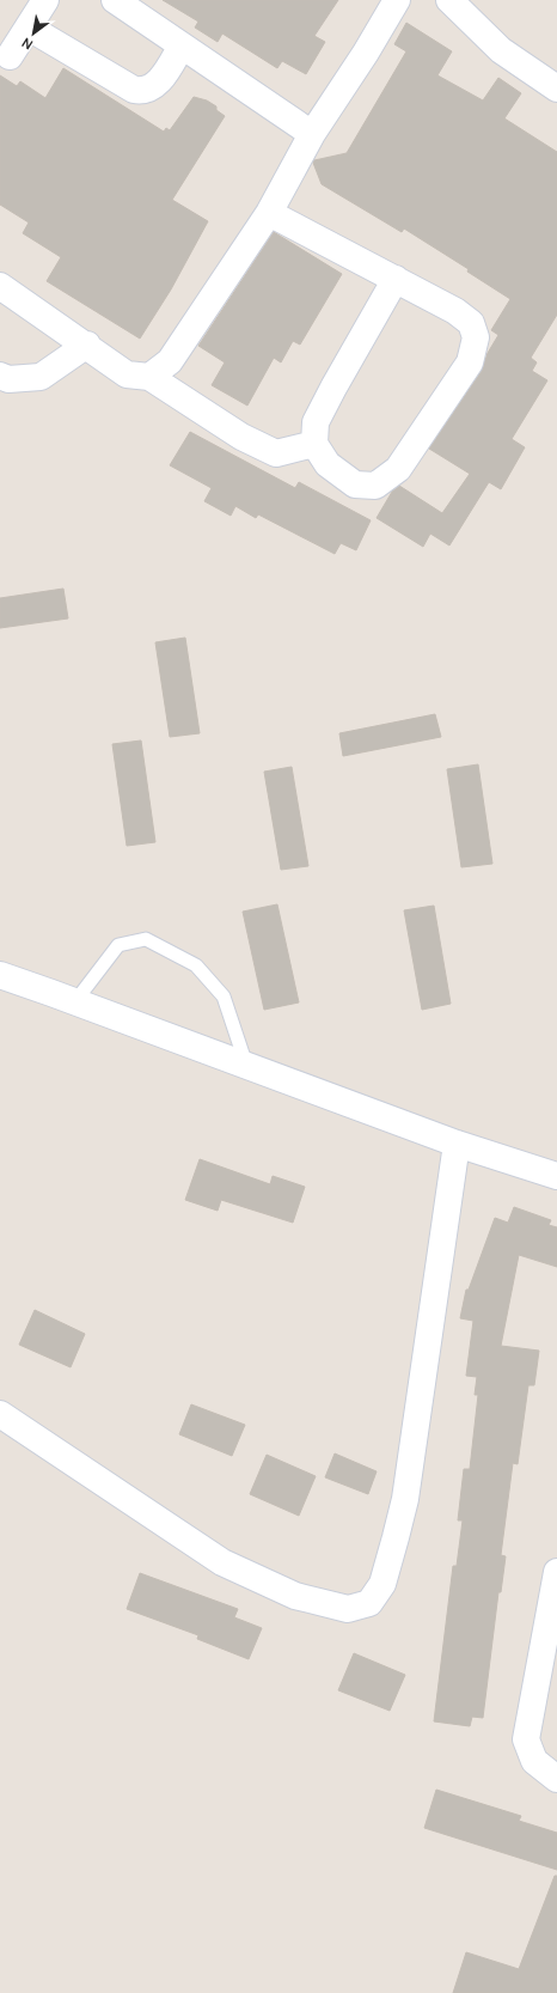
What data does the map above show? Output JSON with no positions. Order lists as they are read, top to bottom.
{
  "north": "bottom left"
}
